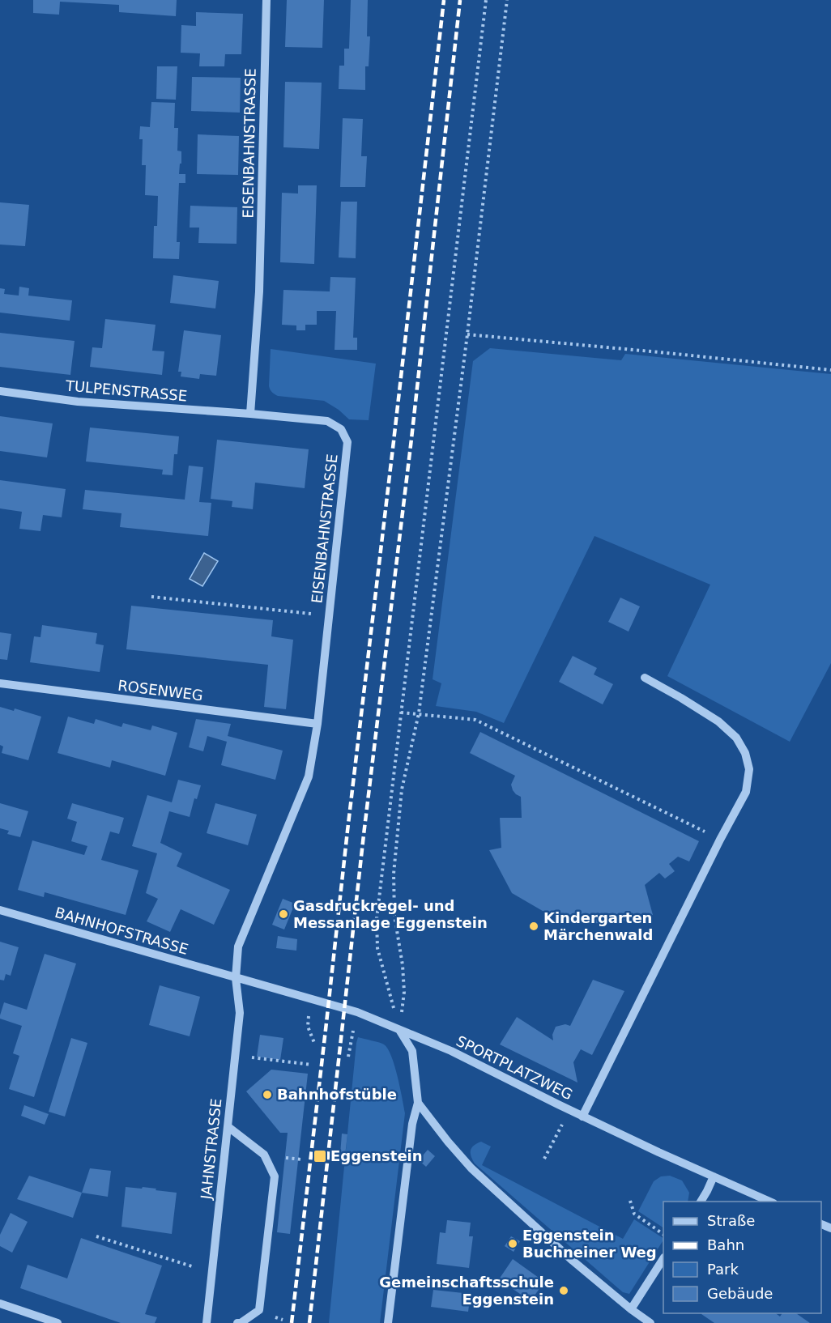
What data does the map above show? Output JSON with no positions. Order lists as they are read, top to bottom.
{
  "streets": {
    "street": [
      "EISENBAHNSTRASSE",
      "TULPENSTRASSE",
      "ROSENWEG",
      "BAHNHOFSTRASSE",
      "SPORTPLATZWEG",
      "JAHNSTRASSE"
    ]
  },
  "crossings": [
    ["EISENBAHNSTRASSE", "TULPENSTRASSE"],
    ["EISENBAHNSTRASSE", "ROSENWEG"],
    ["EISENBAHNSTRASSE", "BAHNHOFSTRASSE"],
    ["EISENBAHNSTRASSE", "SPORTPLATZWEG"],
    ["EISENBAHNSTRASSE", "JAHNSTRASSE"],
    ["BAHNHOFSTRASSE", "SPORTPLATZWEG"],
    ["BAHNHOFSTRASSE", "JAHNSTRASSE"],
    ["SPORTPLATZWEG", "JAHNSTRASSE"]
  ],
  "places": {
    "other": [
      "Gasdruckregel- und Messanlage Eggenstein",
      "Kindergarten Märchenwald",
      "Bahnhofstüble",
      "Eggenstein Buchneiner Weg",
      "Gemeinschaftsschule Eggenstein"
    ],
    "transit": ["Eggenstein"]
  },
  "legend": [
    "Straße",
    "Bahn",
    "Park",
    "Gebäude"
  ]
}
